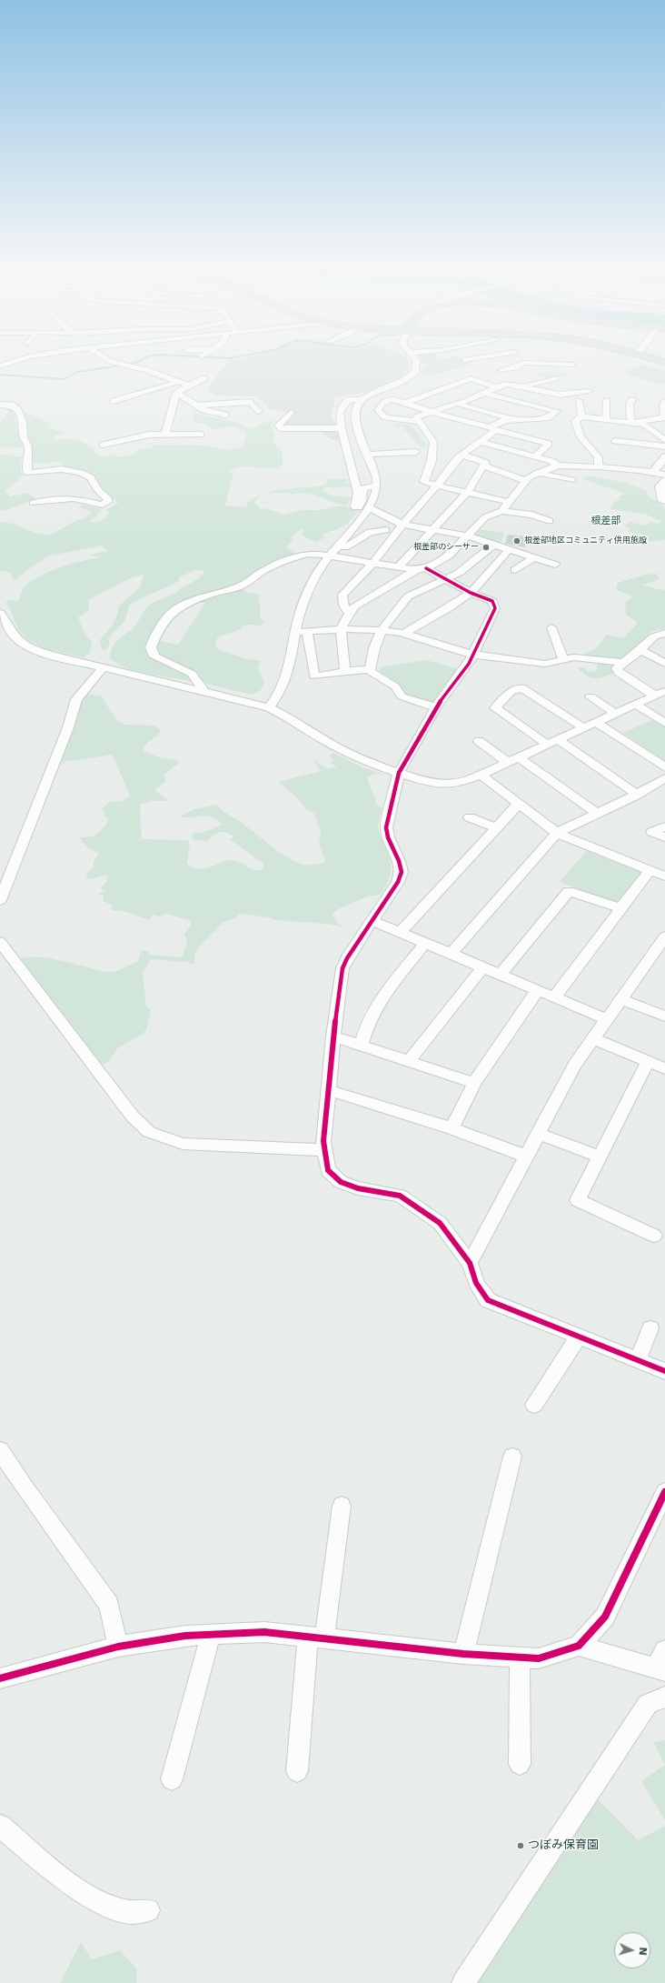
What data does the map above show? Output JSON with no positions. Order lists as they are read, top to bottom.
{
  "districts": ["根差部"],
  "places": ["根差部地区コミュニティ供用施設", "根差部のシーサー", "つぼみ保育園"],
  "north": "right"
}
